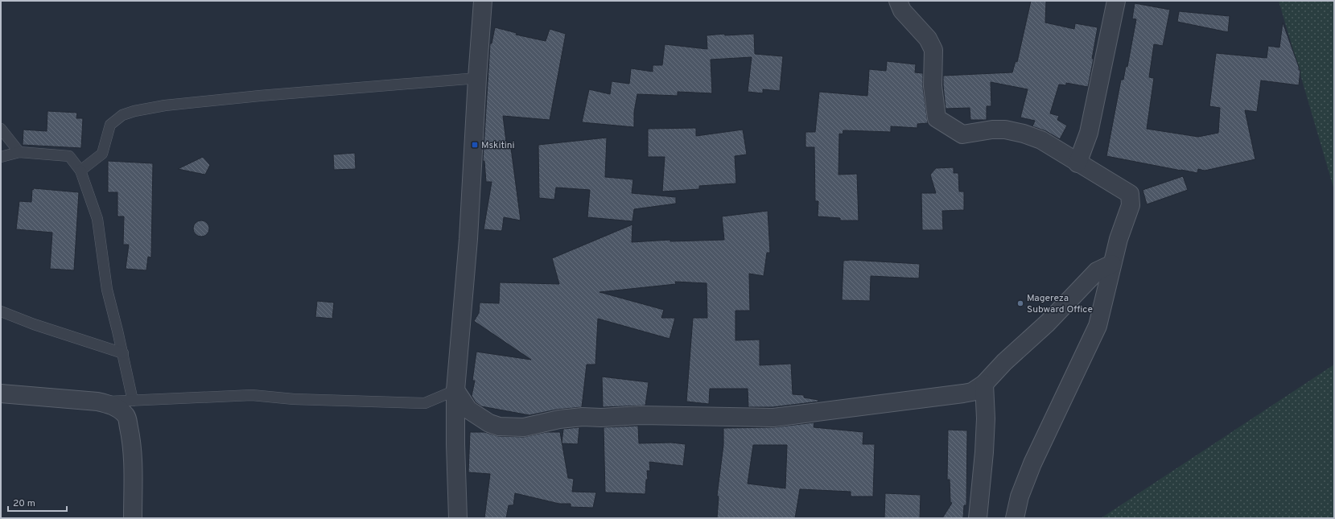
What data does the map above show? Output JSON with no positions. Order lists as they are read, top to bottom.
{
  "places": {
    "transit": ["Mskitini"],
    "other": ["Magereza Subward Office"]
  },
  "scale_bar": "20 m"
}
